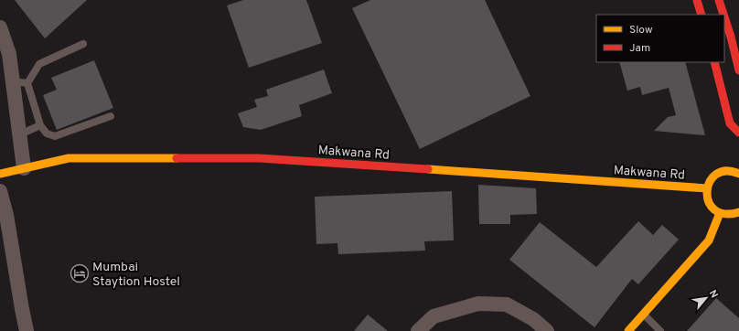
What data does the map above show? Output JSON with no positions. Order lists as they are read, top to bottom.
{
  "streets": {
    "street": ["Makwana Rd"]
  },
  "places": {
    "hotel": ["Mumbai Staytion Hostel"]
  },
  "legend": ["Slow", "Jam"],
  "north": "top right"
}
